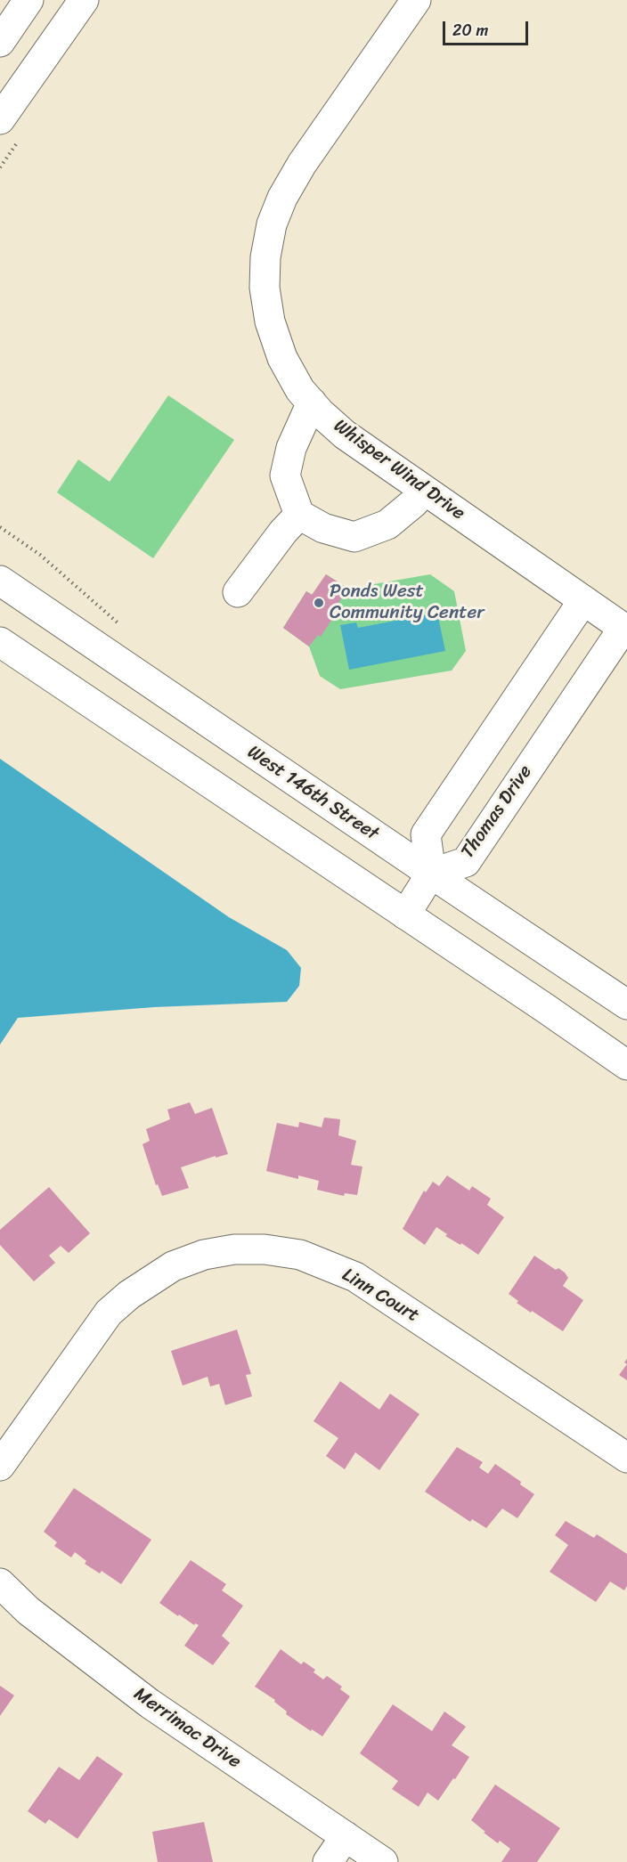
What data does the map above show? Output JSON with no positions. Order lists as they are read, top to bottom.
{
  "streets": {
    "street": [
      "Whisper Wind Drive",
      "West 146th Street",
      "Thomas Drive",
      "Linn Court",
      "Merrimac Drive"
    ]
  },
  "crossings": [
    ["Whisper Wind Drive", "Thomas Drive"],
    ["West 146th Street", "Thomas Drive"]
  ],
  "places": ["Ponds West Community Center"],
  "scale_bar": "20 m"
}
